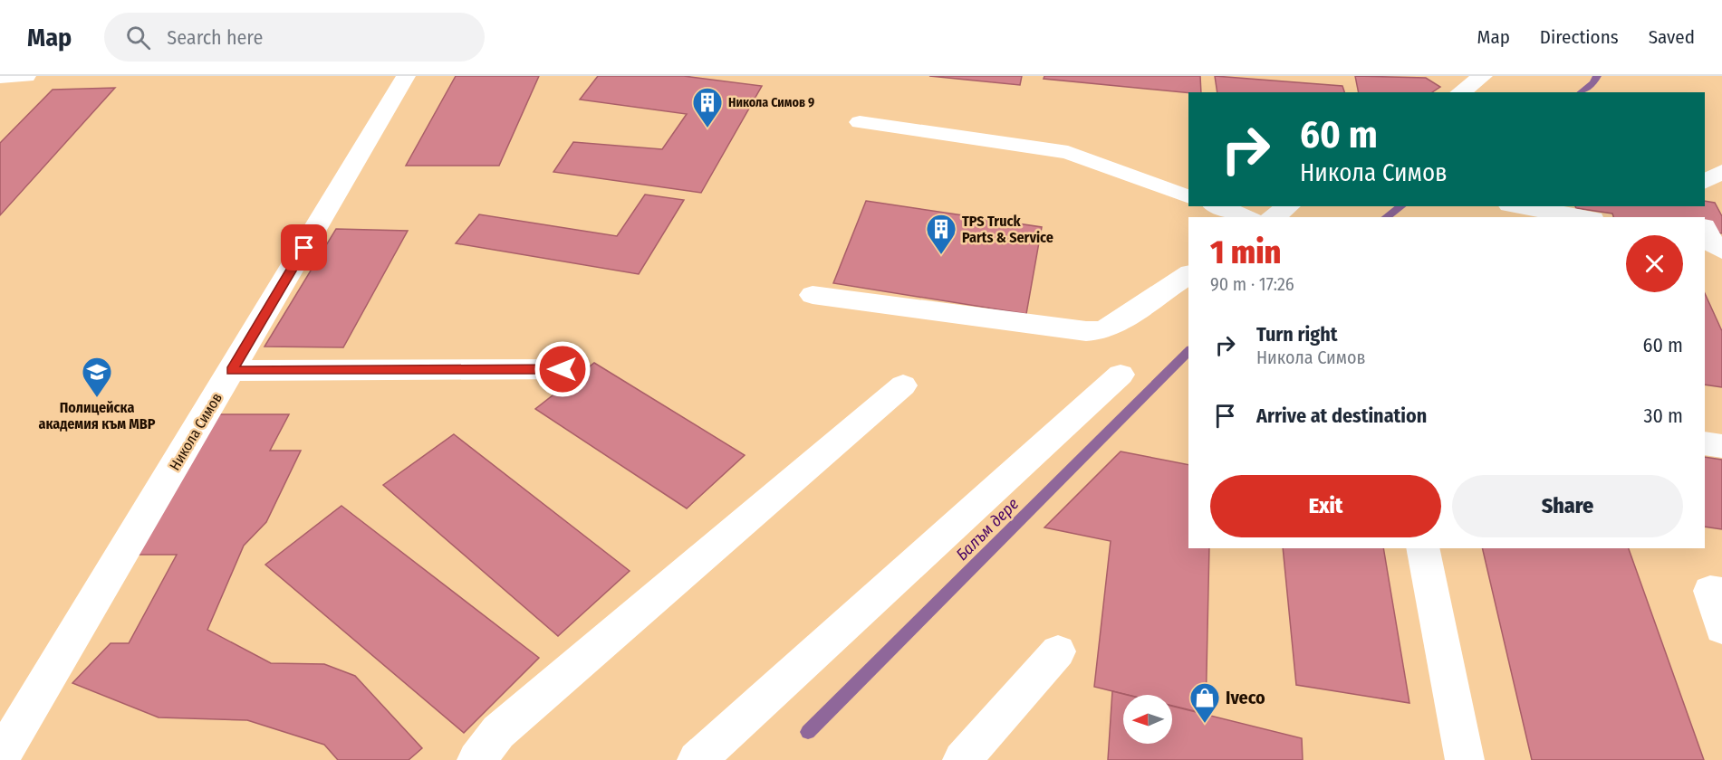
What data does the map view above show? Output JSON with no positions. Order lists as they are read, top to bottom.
{
  "streets": {
    "street": ["Никола Симов"]
  },
  "water": ["Балъм дере"],
  "places": {
    "building": ["Никола Симов 9", "TPS Truck Parts & Service"],
    "school or university": ["Полицейска академия към МВР"],
    "shop": ["Iveco"]
  },
  "north": "left",
  "page": {
    "header": "Map",
    "search": "Search here",
    "nav": ["Map", "Directions", "Saved"],
    "turn": ["60 m", "Никола Симов"],
    "heading": ["1 min", "90 m · 17:26"],
    "list": [
      {
        "name": "Turn right",
        "note": "Никола Симов",
        "value": "60 m"
      },
      {
        "name": "Arrive at destination",
        "value": "30 m"
      }
    ],
    "buttons": ["Exit", "Share"]
  }
}
